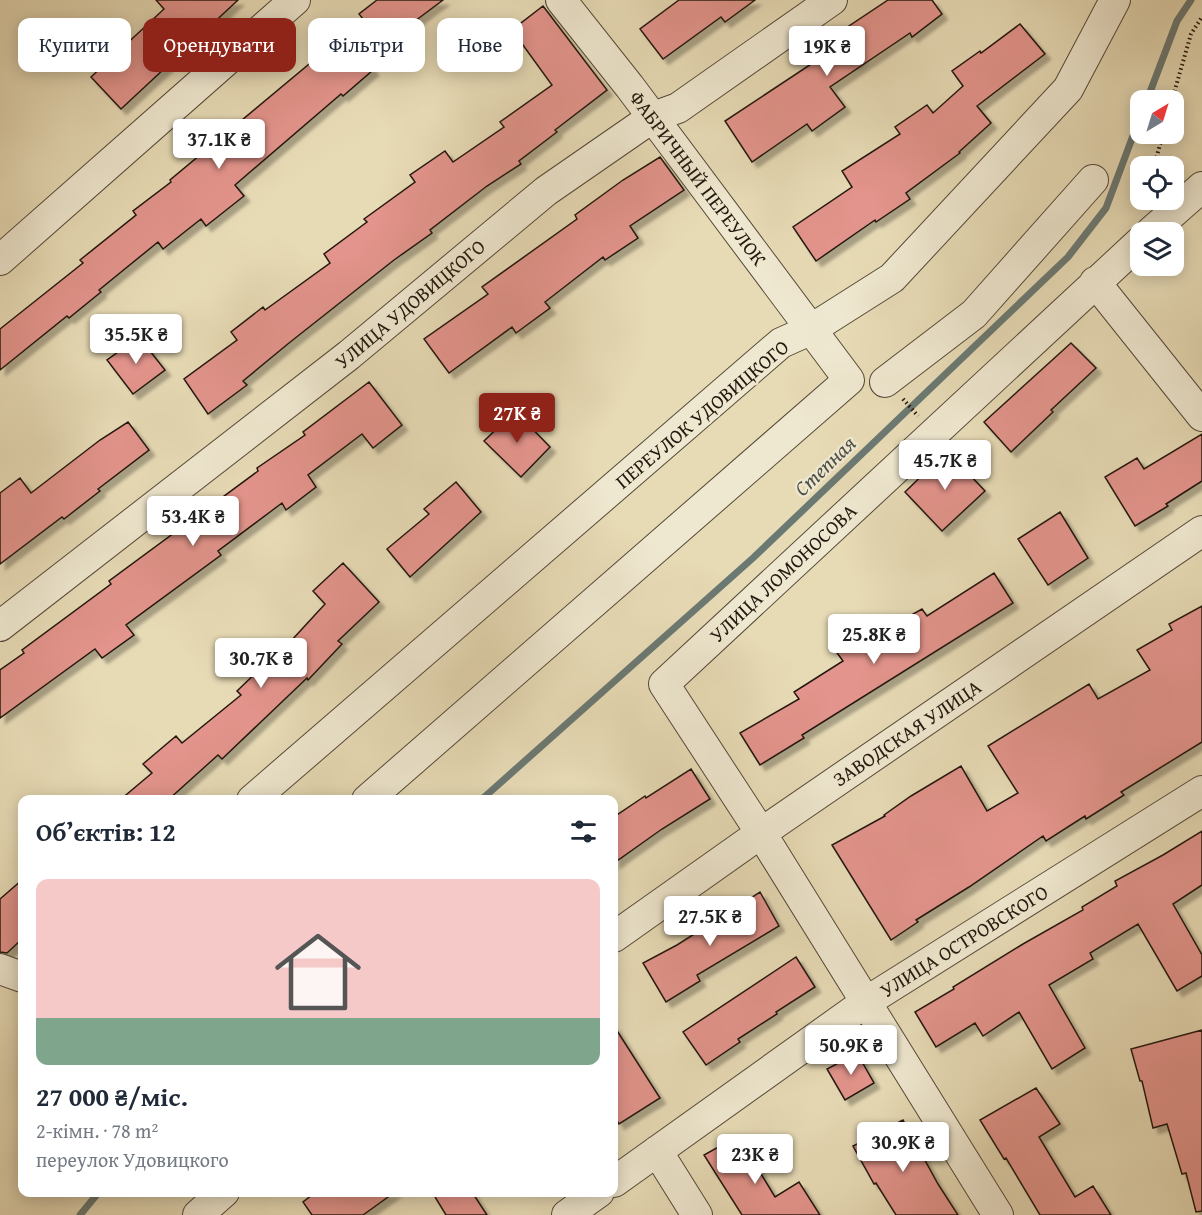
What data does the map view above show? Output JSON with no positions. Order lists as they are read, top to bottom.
{
  "streets": {
    "street": [
      "ФАБРИЧНЫЙ ПЕРЕУЛОК",
      "УЛИЦА УДОВИЦКОГО",
      "ПЕРЕУЛОК УДОВИЦКОГО",
      "УЛИЦА ЛОМОНОСОВА",
      "ЗАВОДСКАЯ УЛИЦА",
      "УЛИЦА ОСТРОВСКОГО"
    ]
  },
  "crossings": [
    ["ФАБРИЧНЫЙ ПЕРЕУЛОК", "УЛИЦА УДОВИЦКОГО"],
    ["ФАБРИЧНЫЙ ПЕРЕУЛОК", "ПЕРЕУЛОК УДОВИЦКОГО"],
    ["УЛИЦА ЛОМОНОСОВА", "ЗАВОДСКАЯ УЛИЦА"]
  ],
  "water": ["Степная"],
  "north": "top right",
  "page": {
    "chip": [
      "Купити",
      "Орендувати",
      "Фільтри",
      "Нове"
    ],
    "price": [
      "19K ₴",
      "37.1K ₴",
      "35.5K ₴",
      "27K ₴",
      "45.7K ₴",
      "53.4K ₴",
      "25.8K ₴",
      "30.7K ₴",
      "27.5K ₴",
      "50.9K ₴",
      "30.9K ₴",
      "23K ₴"
    ],
    "heading": "Об’єктів: 12",
    "list": [
      {
        "name": "27 000 ₴/міс.",
        "note": "2-кімн. · 78 m² · переулок Удовицкого"
      }
    ]
  }
}
